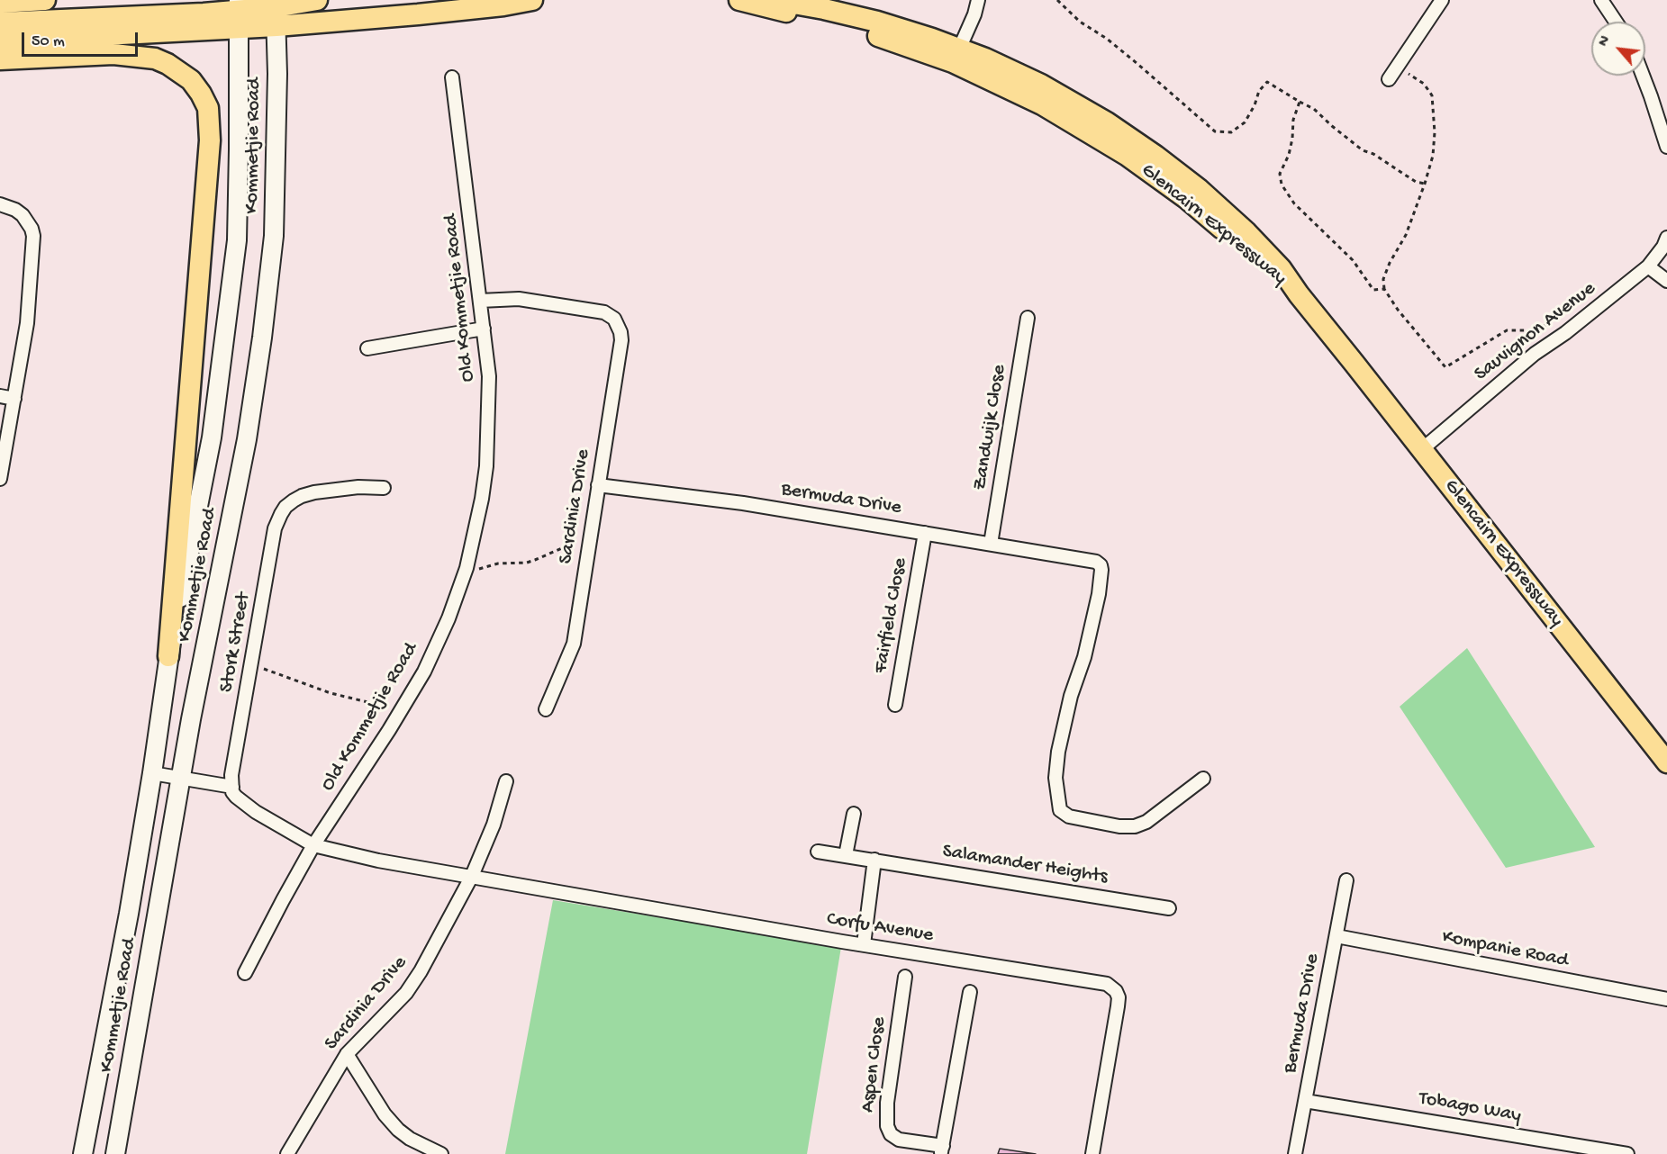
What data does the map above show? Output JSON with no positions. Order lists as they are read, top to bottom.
{
  "streets": {
    "main road": ["Kommetjie Road", "Glencairn Expressway"],
    "street": [
      "Old Kommetjie Road",
      "Sauvignon Avenue",
      "Zandwijk Close",
      "Bermuda Drive",
      "Sardinia Drive",
      "Fairfield Close",
      "Stork Street",
      "Salamander Heights",
      "Corfu Avenue",
      "Kompanie Road",
      "Aspen Close",
      "Tobago Way"
    ]
  },
  "crossings": [
    ["Glencairn Expressway", "Sauvignon Avenue"],
    ["Old Kommetjie Road", "Sardinia Drive"],
    ["Old Kommetjie Road", "Corfu Avenue"],
    ["Zandwijk Close", "Bermuda Drive"],
    ["Bermuda Drive", "Sardinia Drive"],
    ["Bermuda Drive", "Fairfield Close"],
    ["Bermuda Drive", "Kompanie Road"],
    ["Bermuda Drive", "Tobago Way"],
    ["Sardinia Drive", "Corfu Avenue"]
  ],
  "scale_bar": "50 m",
  "north": "top left"
}
